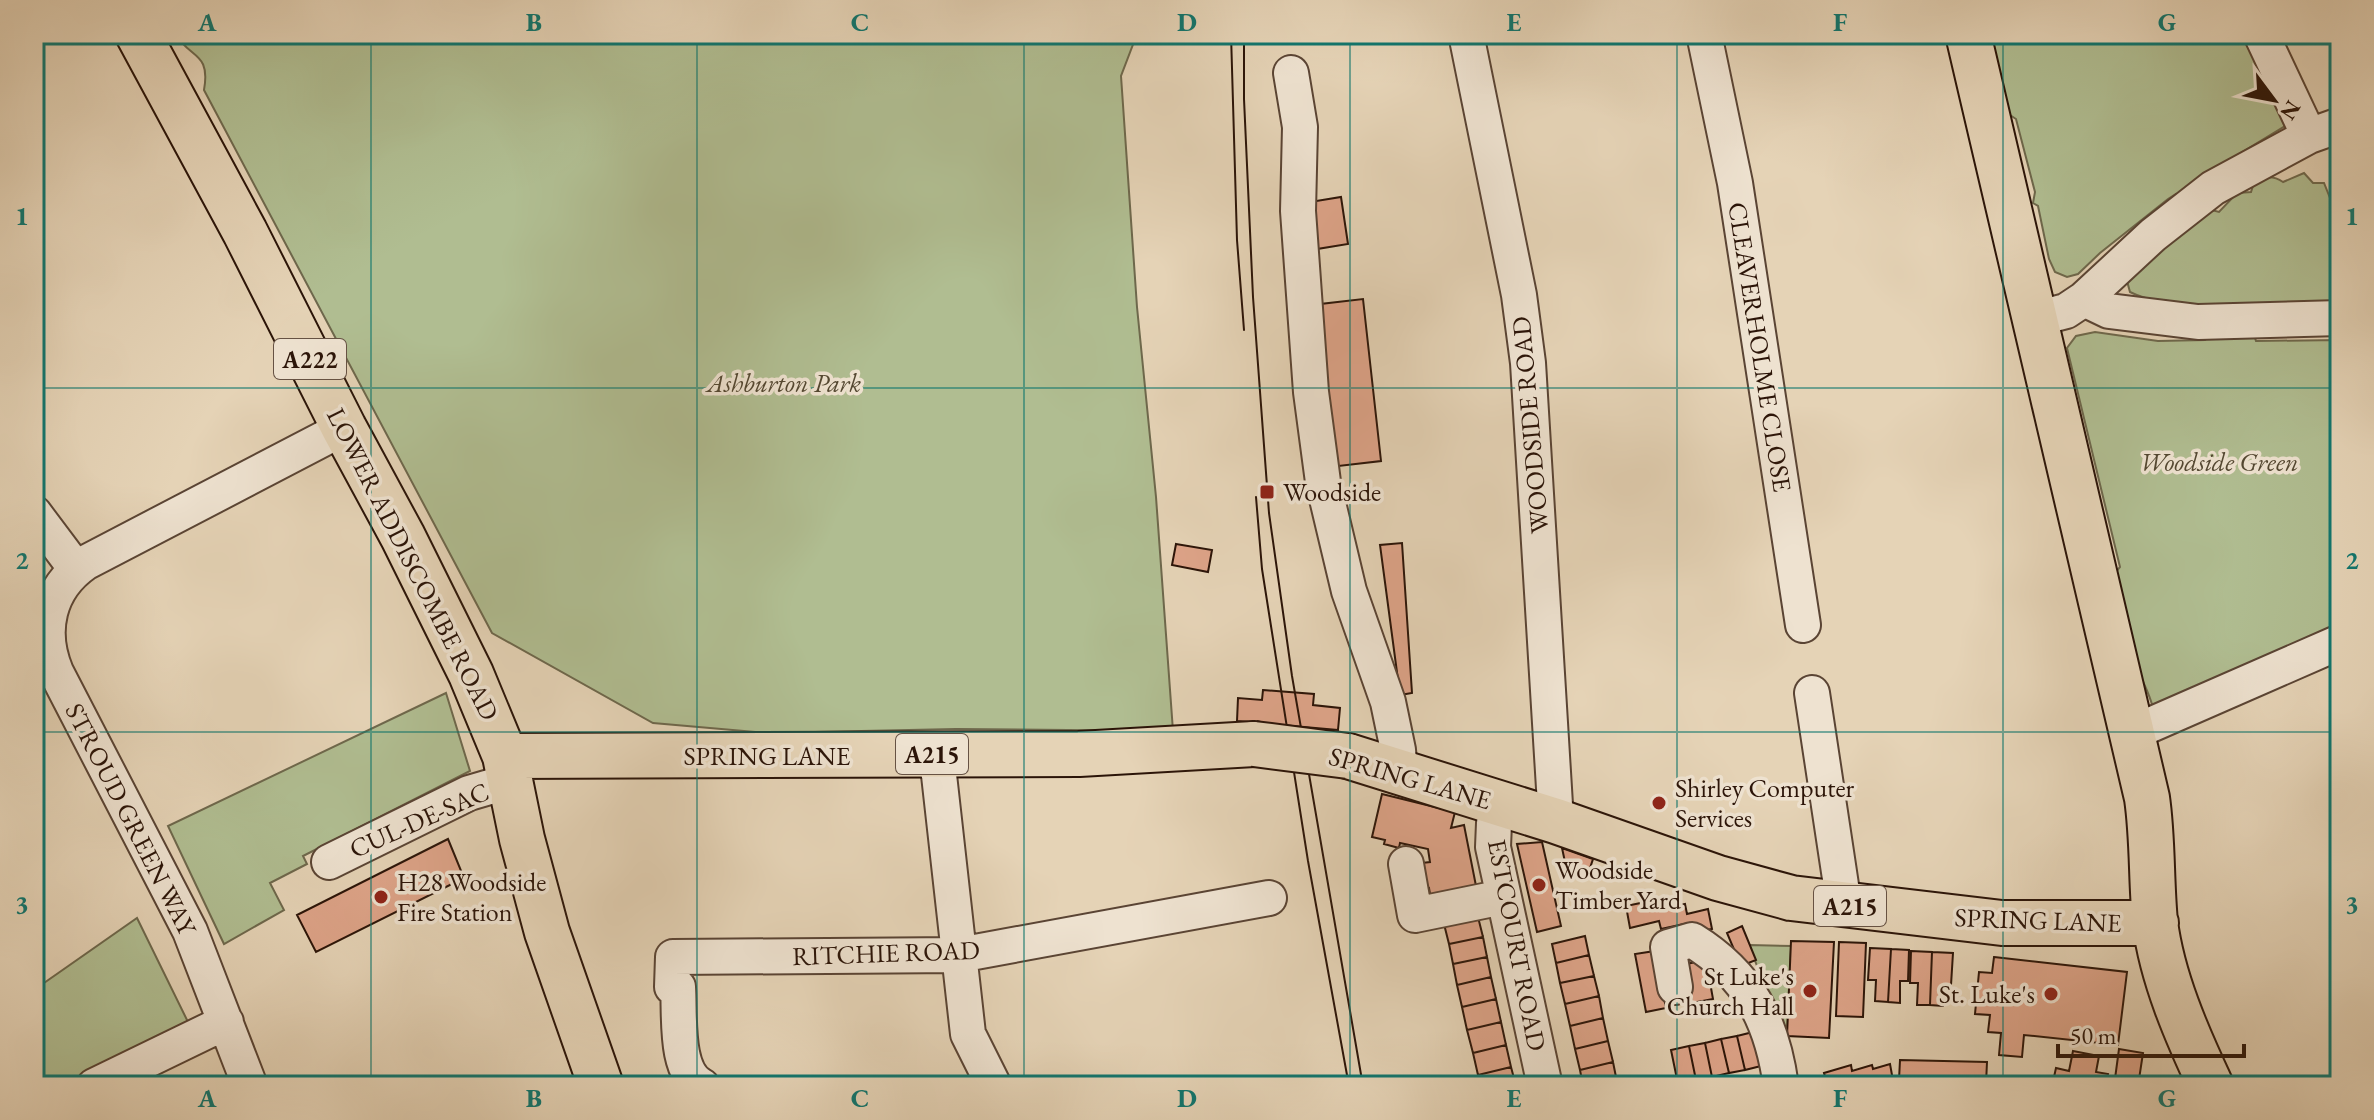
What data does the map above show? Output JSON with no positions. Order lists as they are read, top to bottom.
{
  "streets": {
    "main road": [
      "A222",
      "LOWER ADDISCOMBE ROAD",
      "A215",
      "SPRING LANE"
    ],
    "street": [
      "CLEAVERHOLME CLOSE",
      "WOODSIDE ROAD",
      "STROUD GREEN WAY",
      "CUL-DE-SAC",
      "ESTCOURT ROAD",
      "RITCHIE ROAD"
    ]
  },
  "crossings": [
    ["A222", "LOWER ADDISCOMBE ROAD"],
    ["A222", "SPRING LANE"],
    ["A222", "CUL-DE-SAC"],
    ["WOODSIDE ROAD", "SPRING LANE"],
    ["LOWER ADDISCOMBE ROAD", "SPRING LANE"],
    ["LOWER ADDISCOMBE ROAD", "STROUD GREEN WAY"],
    ["LOWER ADDISCOMBE ROAD", "CUL-DE-SAC"],
    ["SPRING LANE", "CUL-DE-SAC"],
    ["SPRING LANE", "ESTCOURT ROAD"]
  ],
  "parks": ["Ashburton Park", "Woodside Green"],
  "places": {
    "transit": ["Woodside"],
    "other": [
      "Shirley Computer Services",
      "Woodside Timber Yard",
      "H28 Woodside Fire Station",
      "St Luke's Church Hall",
      "St. Luke's"
    ]
  },
  "scale_bar": "50 m",
  "north": "bottom right",
  "grid": {
    "columns": [
      "A",
      "B",
      "C",
      "D",
      "E",
      "F",
      "G"
    ],
    "rows": ["1", "2", "3"]
  }
}
